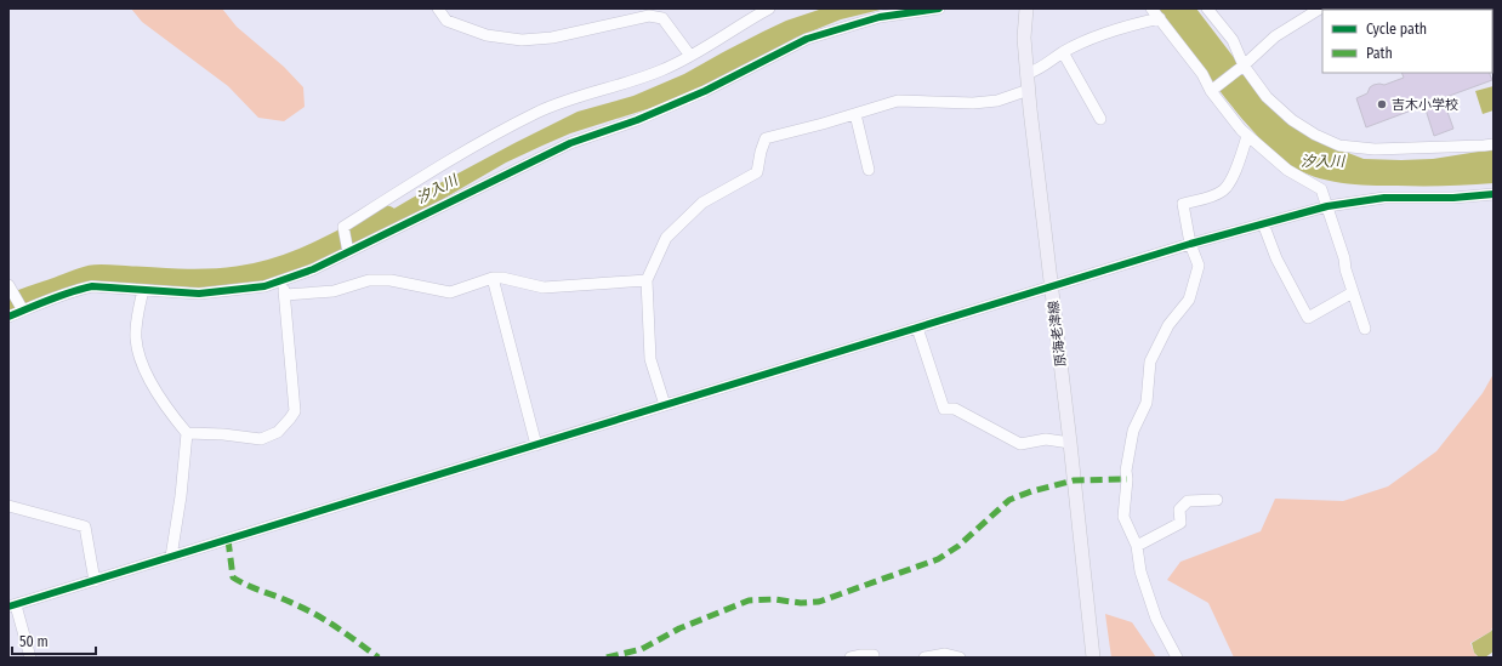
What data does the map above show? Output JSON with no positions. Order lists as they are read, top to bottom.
{
  "streets": {
    "main road": ["原海老津線"]
  },
  "water": ["汐入川"],
  "places": ["吉木小学校"],
  "legend": ["Cycle path", "Path"],
  "scale_bar": "50 m"
}
